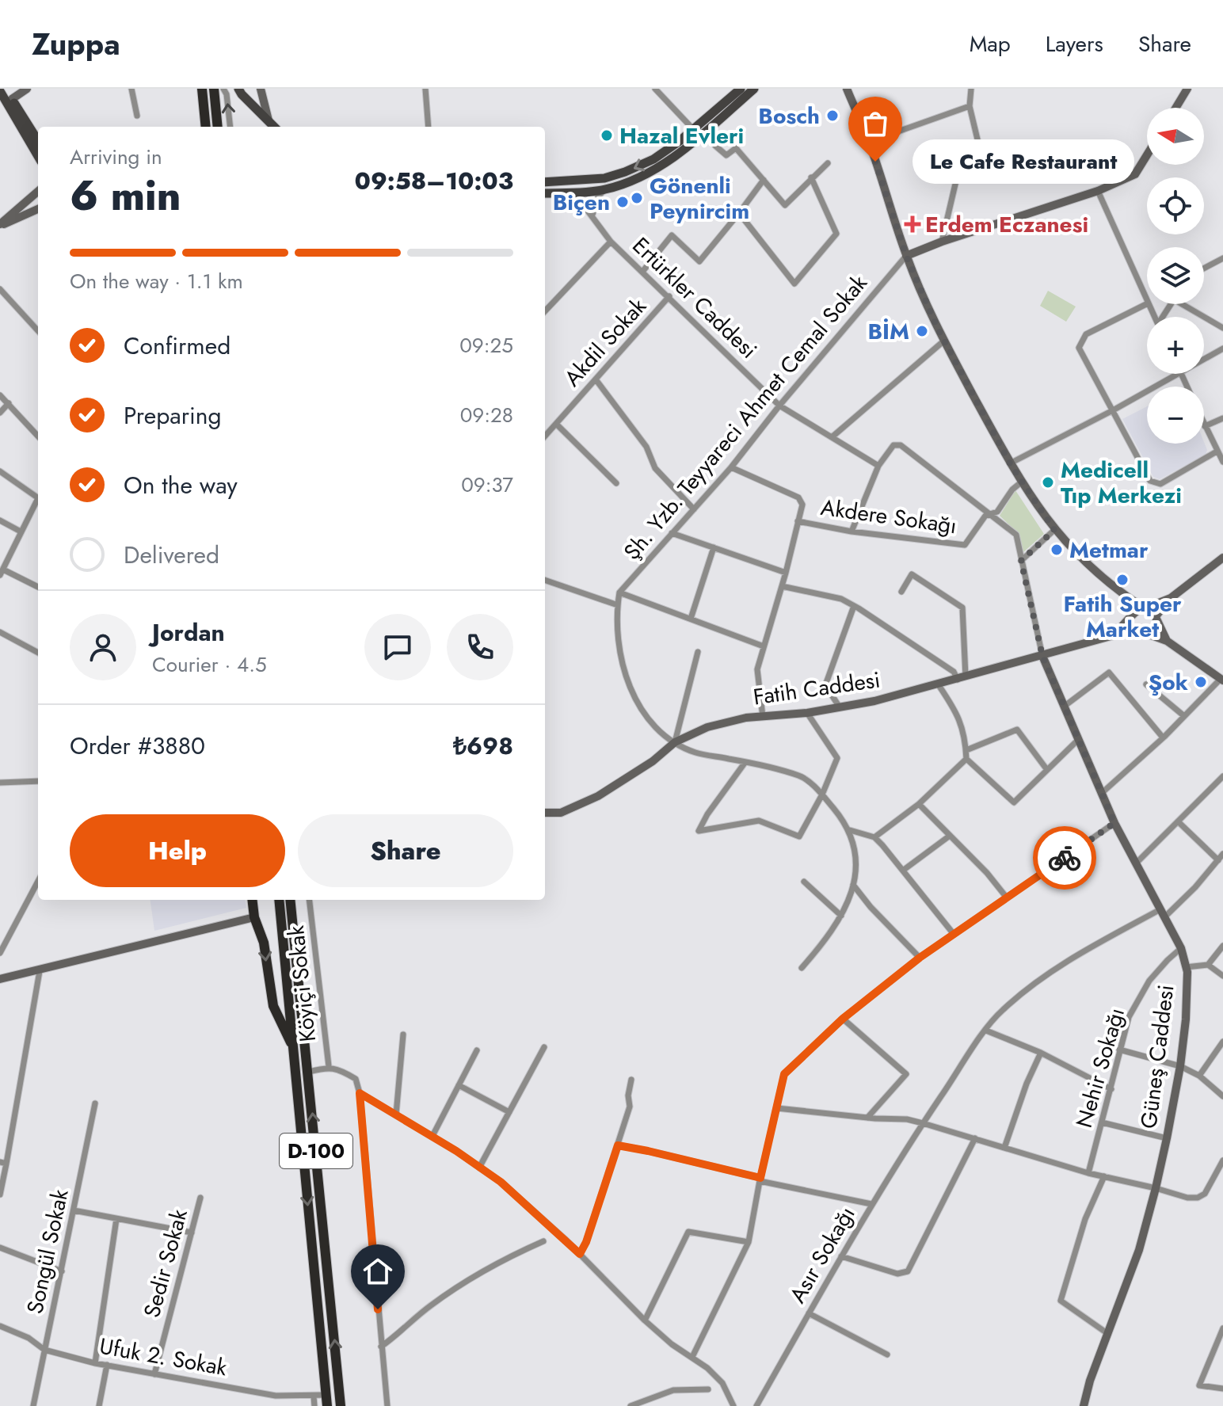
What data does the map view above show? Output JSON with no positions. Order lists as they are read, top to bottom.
{
  "streets": {
    "highway": ["D-100"],
    "main road": ["Fatih Caddesi", "Güneş Caddesi"],
    "street": [
      "Ertürkler Caddesi",
      "Akdil Sokak",
      "Şh. Yzb. Teyyareci Ahmet Cemal Sokak",
      "Akdere Sokağı",
      "Köyiçi Sokak",
      "Nehir Sokağı",
      "Songül Sokak",
      "Asır Sokağı",
      "Sedir Sokak",
      "Ufuk 2. Sokak"
    ]
  },
  "crossings": [
    ["Ertürkler Caddesi", "Akdil Sokak"],
    ["Ertürkler Caddesi", "Şh. Yzb. Teyyareci Ahmet Cemal Sokak"],
    ["Şh. Yzb. Teyyareci Ahmet Cemal Sokak", "Fatih Caddesi"],
    ["Fatih Caddesi", "Güneş Caddesi"],
    ["Güneş Caddesi", "Nehir Sokağı"],
    ["Güneş Caddesi", "Asır Sokağı"],
    ["D-100", "Ufuk 2. Sokak"],
    ["Songül Sokak", "Ufuk 2. Sokak"],
    ["Sedir Sokak", "Ufuk 2. Sokak"]
  ],
  "places": {
    "other": [
      "Bosch",
      "Hazal Evleri",
      "Le Cafe Restaurant",
      "Gönenli Peynircim",
      "Biçen",
      "BİM",
      "Medicell Tıp Merkezi",
      "Metmar",
      "Fatih Super Market",
      "Şok"
    ],
    "health": ["Erdem Eczanesi"]
  },
  "north": "left",
  "page": {
    "header": "Zuppa",
    "nav": ["Map", "Layers", "Share"],
    "map_buttons": ["+", "−"],
    "heading": ["6 min", "Arriving in", "09:58–10:03"],
    "panel": [
      "Jordan",
      "Courier · 4.5",
      "Order #3880",
      "₺698"
    ],
    "bubble": "Le Cafe Restaurant",
    "bar": "On the way · 1.1 km",
    "list": [
      ["Confirmed", "09:25"],
      ["Preparing", "09:28"],
      ["On the way", "09:37"],
      "Delivered"
    ],
    "buttons": ["Help", "Share"]
  }
}
